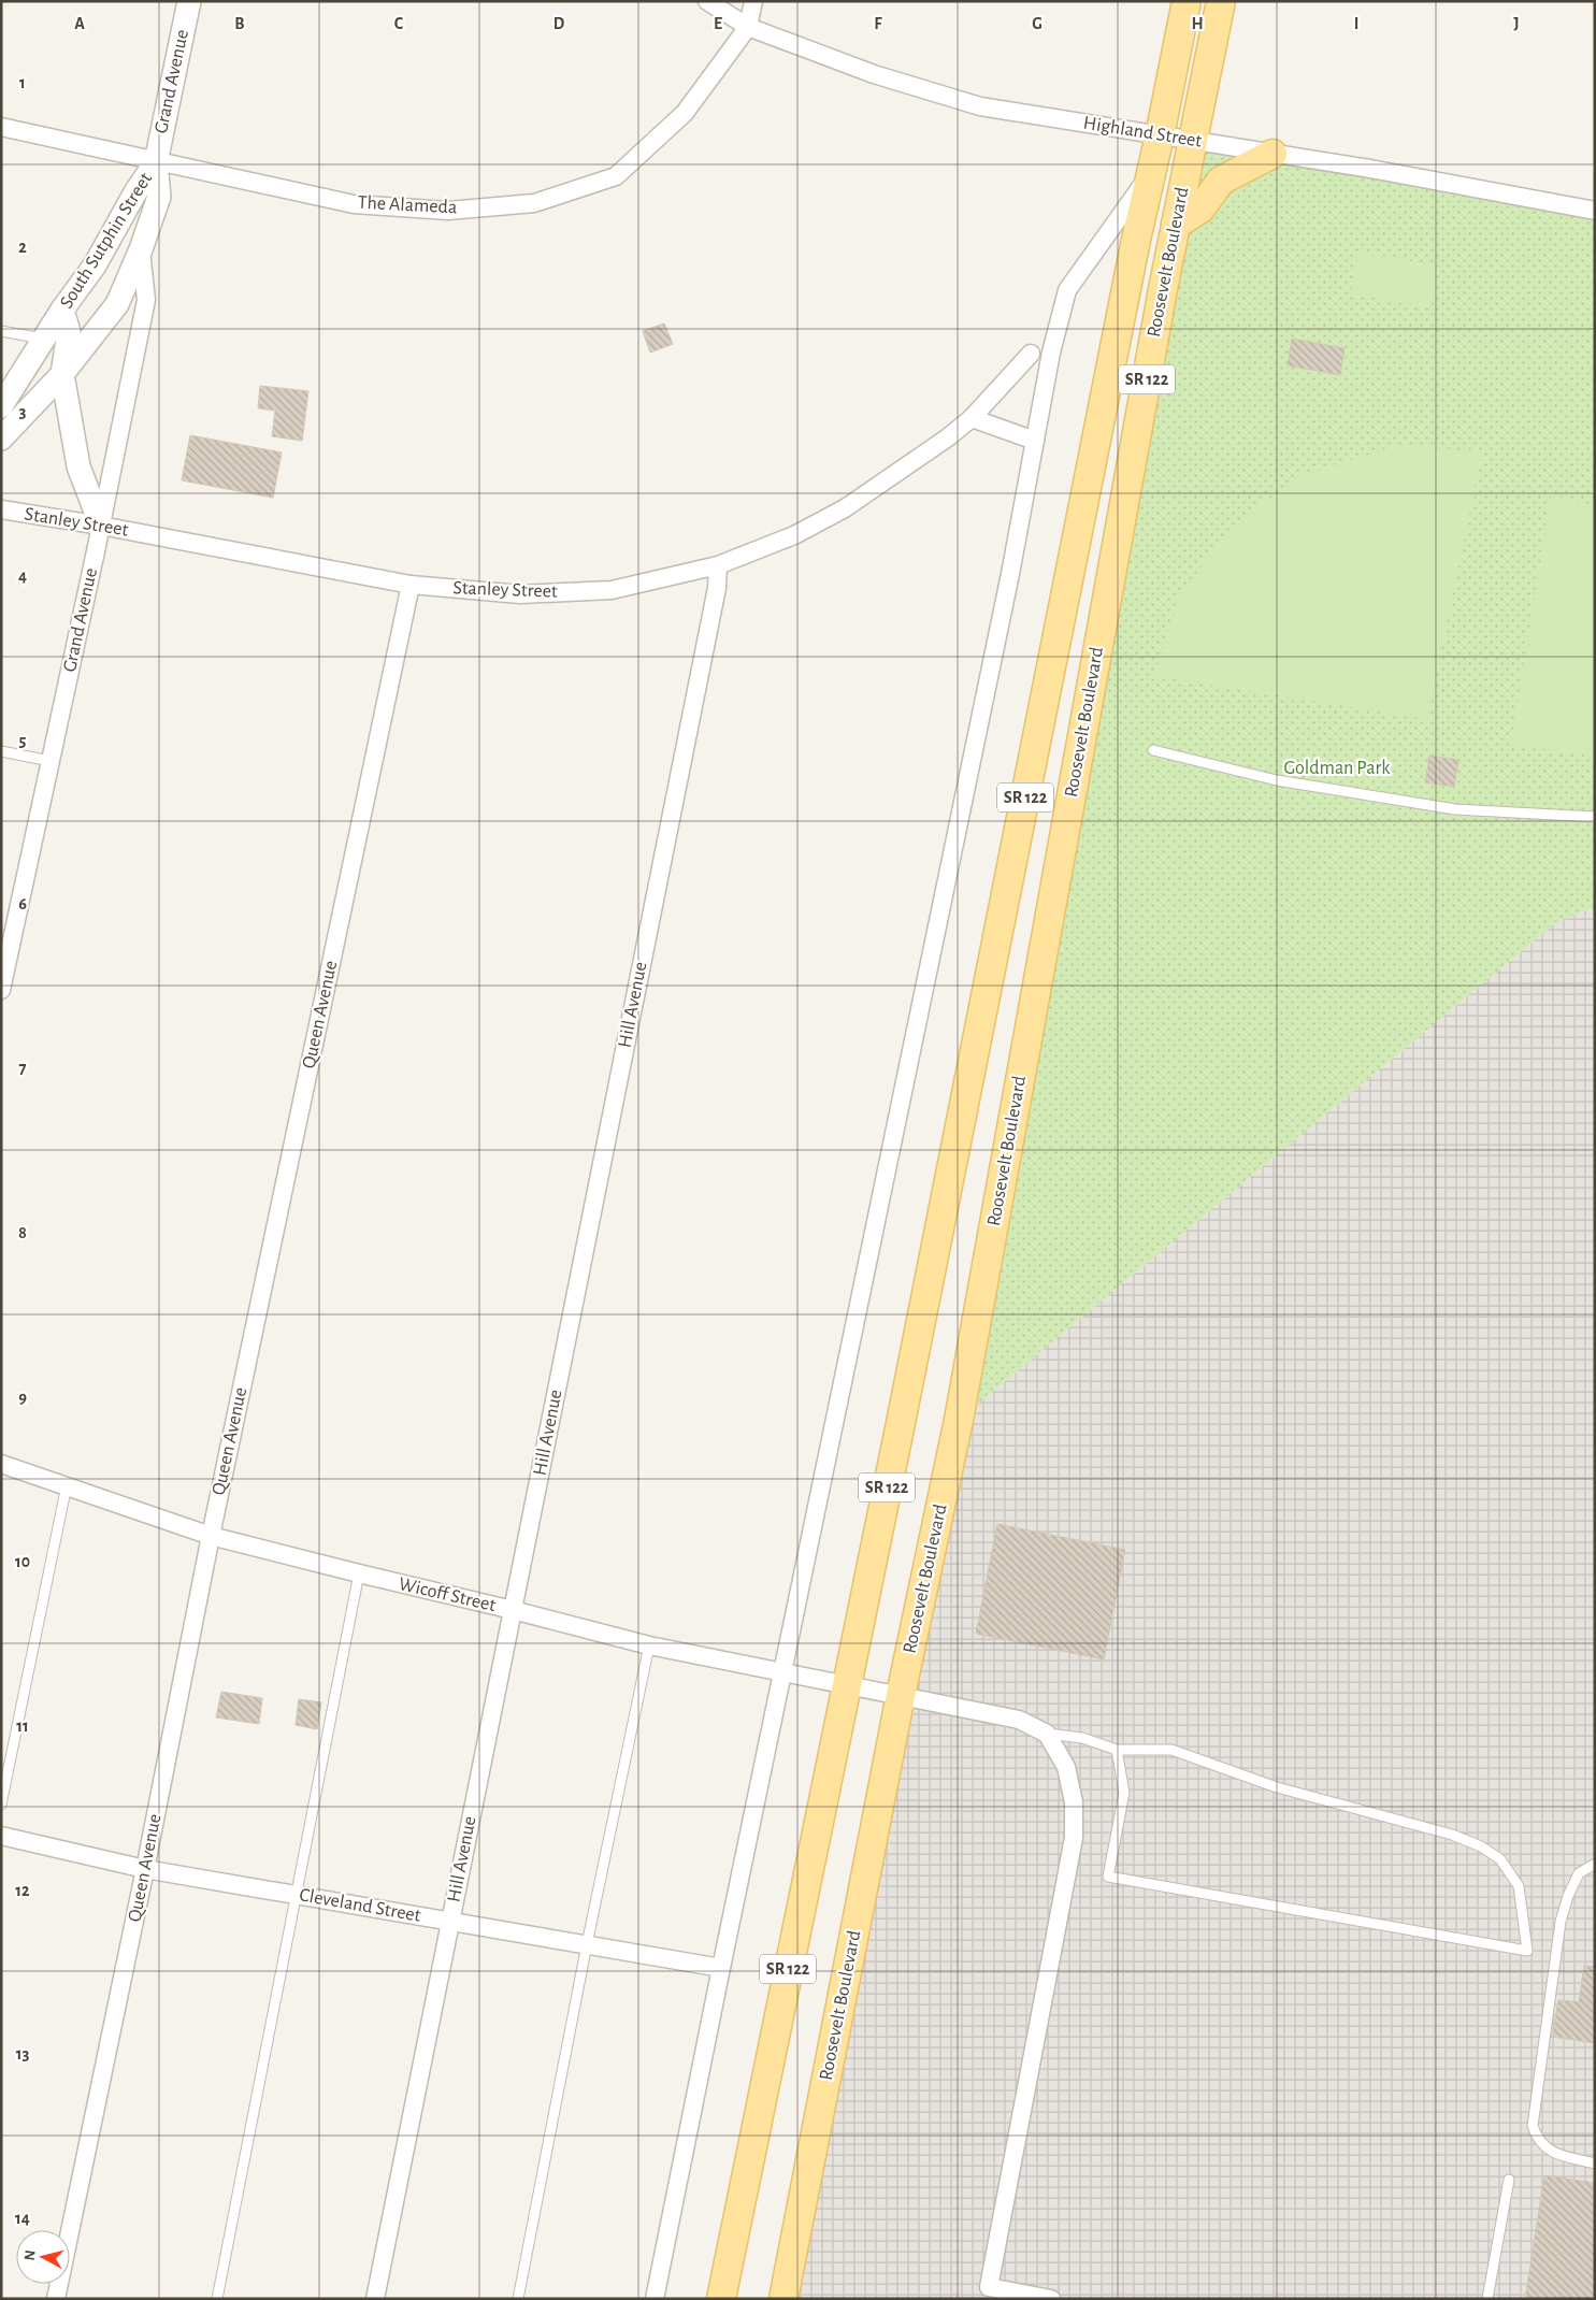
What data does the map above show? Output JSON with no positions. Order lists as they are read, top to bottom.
{
  "streets": {
    "main road": ["Roosevelt Boulevard", "SR 122"],
    "street": [
      "Grand Avenue",
      "Highland Street",
      "The Alameda",
      "South Sutphin Street",
      "Stanley Street",
      "Hill Avenue",
      "Queen Avenue",
      "Wicoff Street",
      "Cleveland Street"
    ]
  },
  "crossings": [
    ["Grand Avenue", "The Alameda"],
    ["Grand Avenue", "South Sutphin Street"],
    ["Grand Avenue", "Stanley Street"],
    ["Highland Street", "The Alameda"],
    ["Highland Street", "Roosevelt Boulevard"],
    ["The Alameda", "South Sutphin Street"],
    ["Roosevelt Boulevard", "Wicoff Street"],
    ["Roosevelt Boulevard", "Cleveland Street"],
    ["Stanley Street", "Hill Avenue"],
    ["Stanley Street", "Queen Avenue"],
    ["Hill Avenue", "Wicoff Street"],
    ["Hill Avenue", "Cleveland Street"],
    ["Queen Avenue", "Wicoff Street"],
    ["Queen Avenue", "Cleveland Street"]
  ],
  "parks": ["Goldman Park"],
  "north": "left",
  "grid": {
    "columns": [
      "A",
      "B",
      "C",
      "D",
      "E",
      "F",
      "G",
      "H",
      "I",
      "J"
    ],
    "rows": [
      "1",
      "2",
      "3",
      "4",
      "5",
      "6",
      "7",
      "8",
      "9",
      "10",
      "11",
      "12",
      "13",
      "14"
    ]
  }
}
